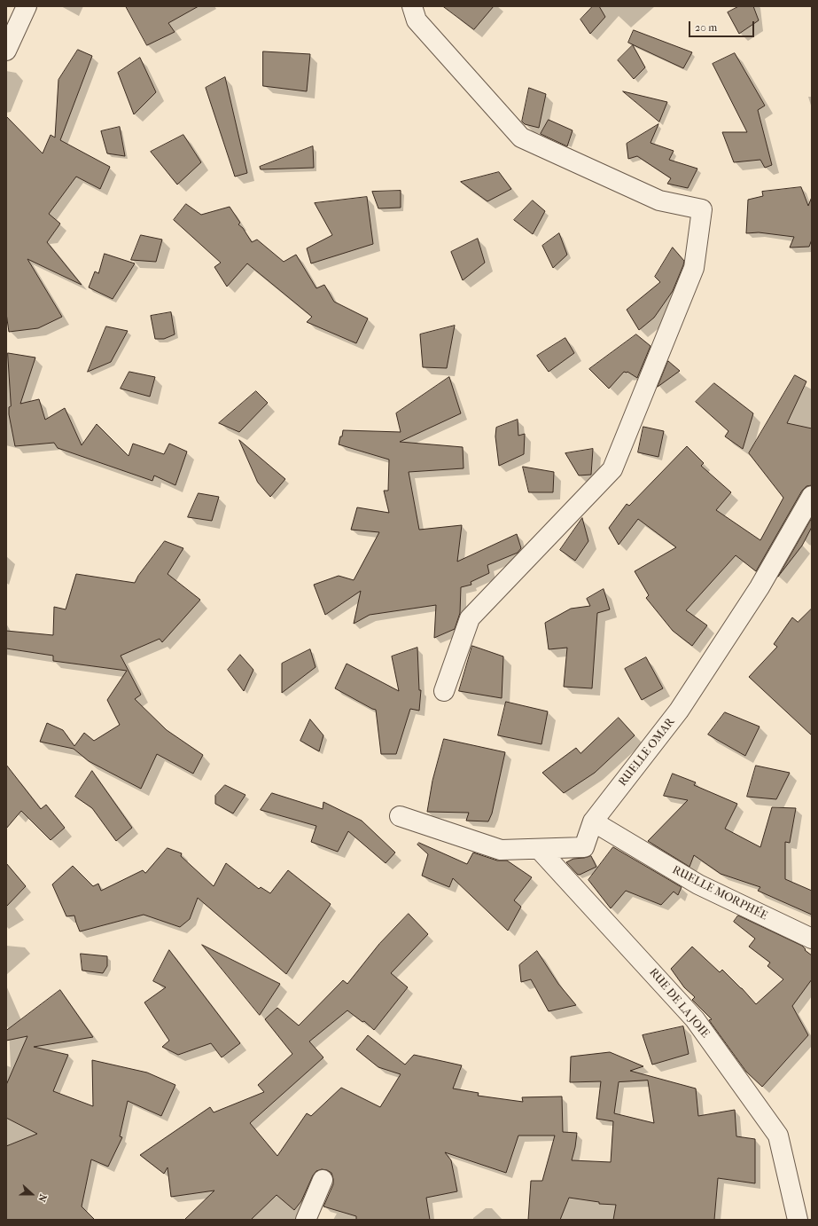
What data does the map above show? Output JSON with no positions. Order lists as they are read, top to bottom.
{
  "streets": {
    "street": ["RUELLE OMAR", "RUELLE MORPHÉE", "RUE DE LA JOIE"]
  },
  "crossings": [
    ["RUELLE OMAR", "RUELLE MORPHÉE"],
    ["RUELLE OMAR", "RUE DE LA JOIE"]
  ],
  "scale_bar": "20 m",
  "north": "right"
}
